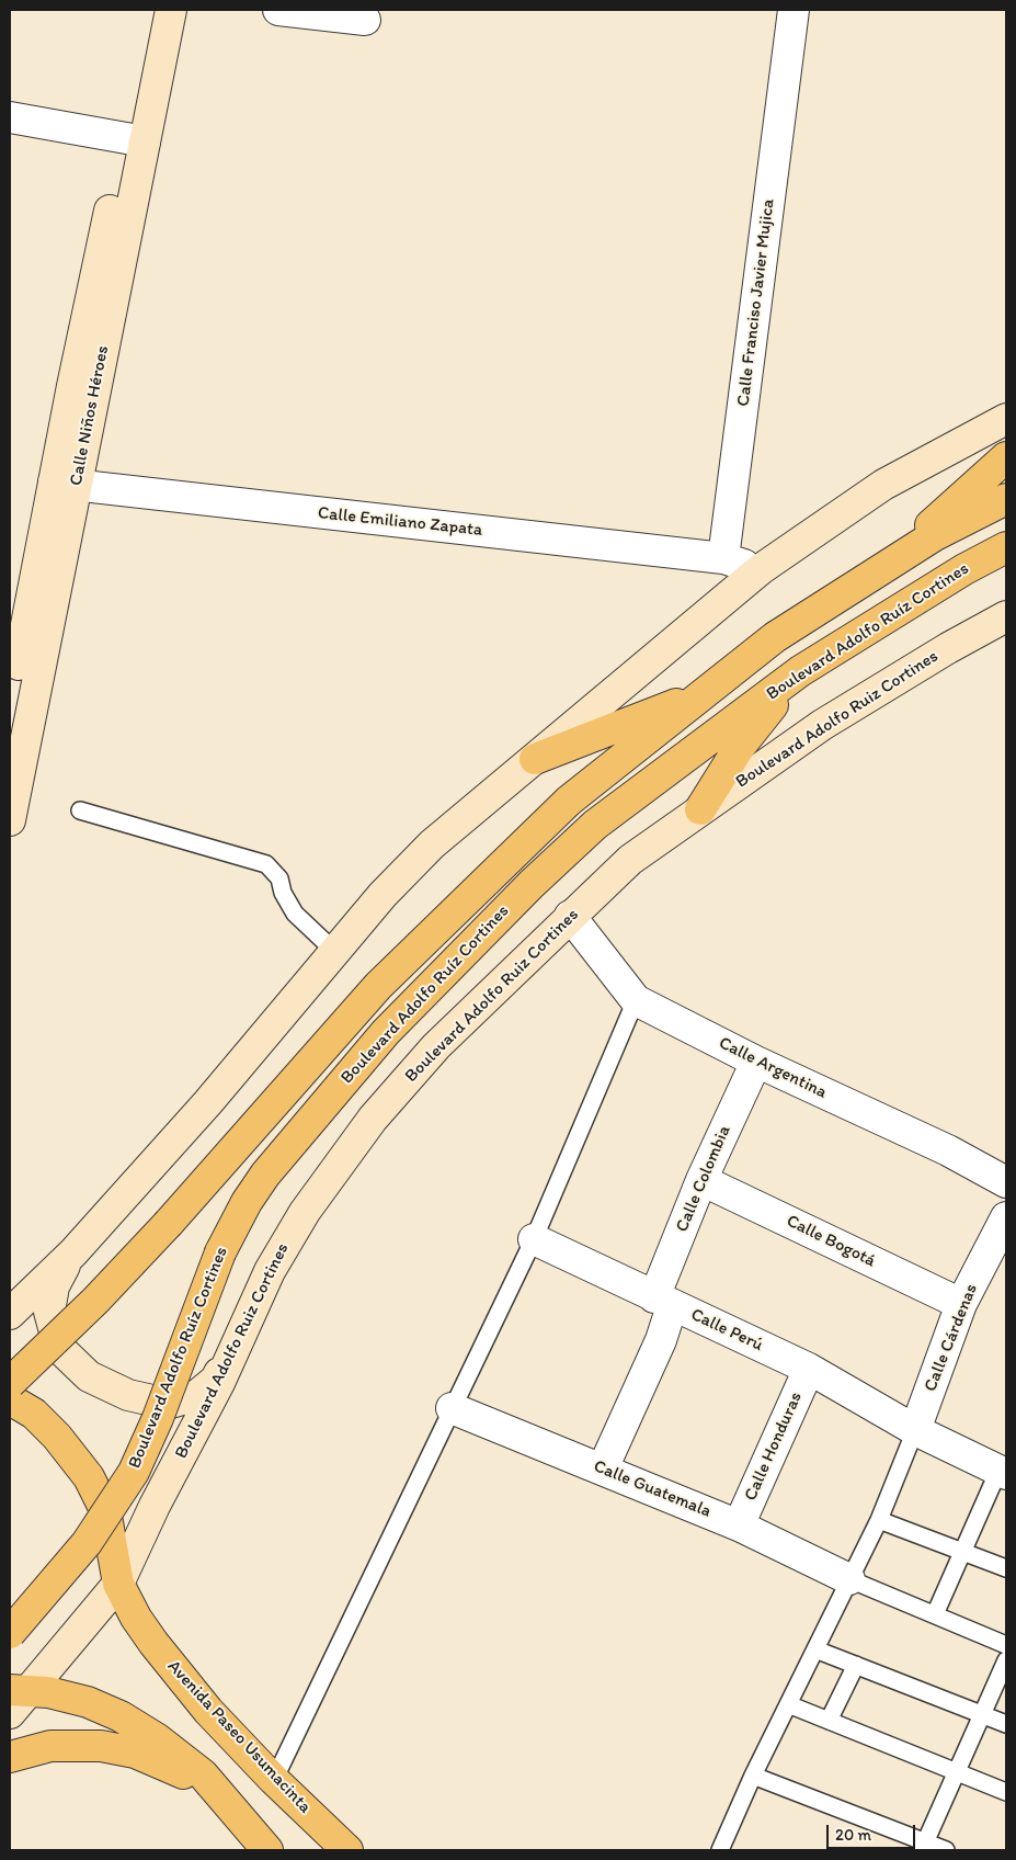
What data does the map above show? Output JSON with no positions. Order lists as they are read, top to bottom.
{
  "streets": {
    "main road": [
      "Calle Niños Héroes",
      "Boulevard Adolfo Ruíz Cortines",
      "Boulevard Adolfo Ruiz Cortines",
      "Avenida Paseo Usumacinta"
    ],
    "street": [
      "Calle Franciso Javier Mujica",
      "Calle Emiliano Zapata",
      "Calle Argentina",
      "Calle Colombia",
      "Calle Bogotá",
      "Calle Perú",
      "Calle Cárdenas",
      "Calle Honduras",
      "Calle Guatemala"
    ]
  },
  "crossings": [
    ["Calle Franciso Javier Mujica", "Calle Emiliano Zapata"],
    ["Calle Niños Héroes", "Calle Emiliano Zapata"],
    ["Boulevard Adolfo Ruiz Cortines", "Calle Argentina"],
    ["Boulevard Adolfo Ruiz Cortines", "Avenida Paseo Usumacinta"],
    ["Calle Argentina", "Calle Colombia"],
    ["Calle Colombia", "Calle Bogotá"],
    ["Calle Colombia", "Calle Perú"],
    ["Calle Colombia", "Calle Guatemala"],
    ["Calle Bogotá", "Calle Cárdenas"],
    ["Calle Perú", "Calle Cárdenas"],
    ["Calle Perú", "Calle Honduras"],
    ["Calle Honduras", "Calle Guatemala"]
  ],
  "scale_bar": "20 m"
}
